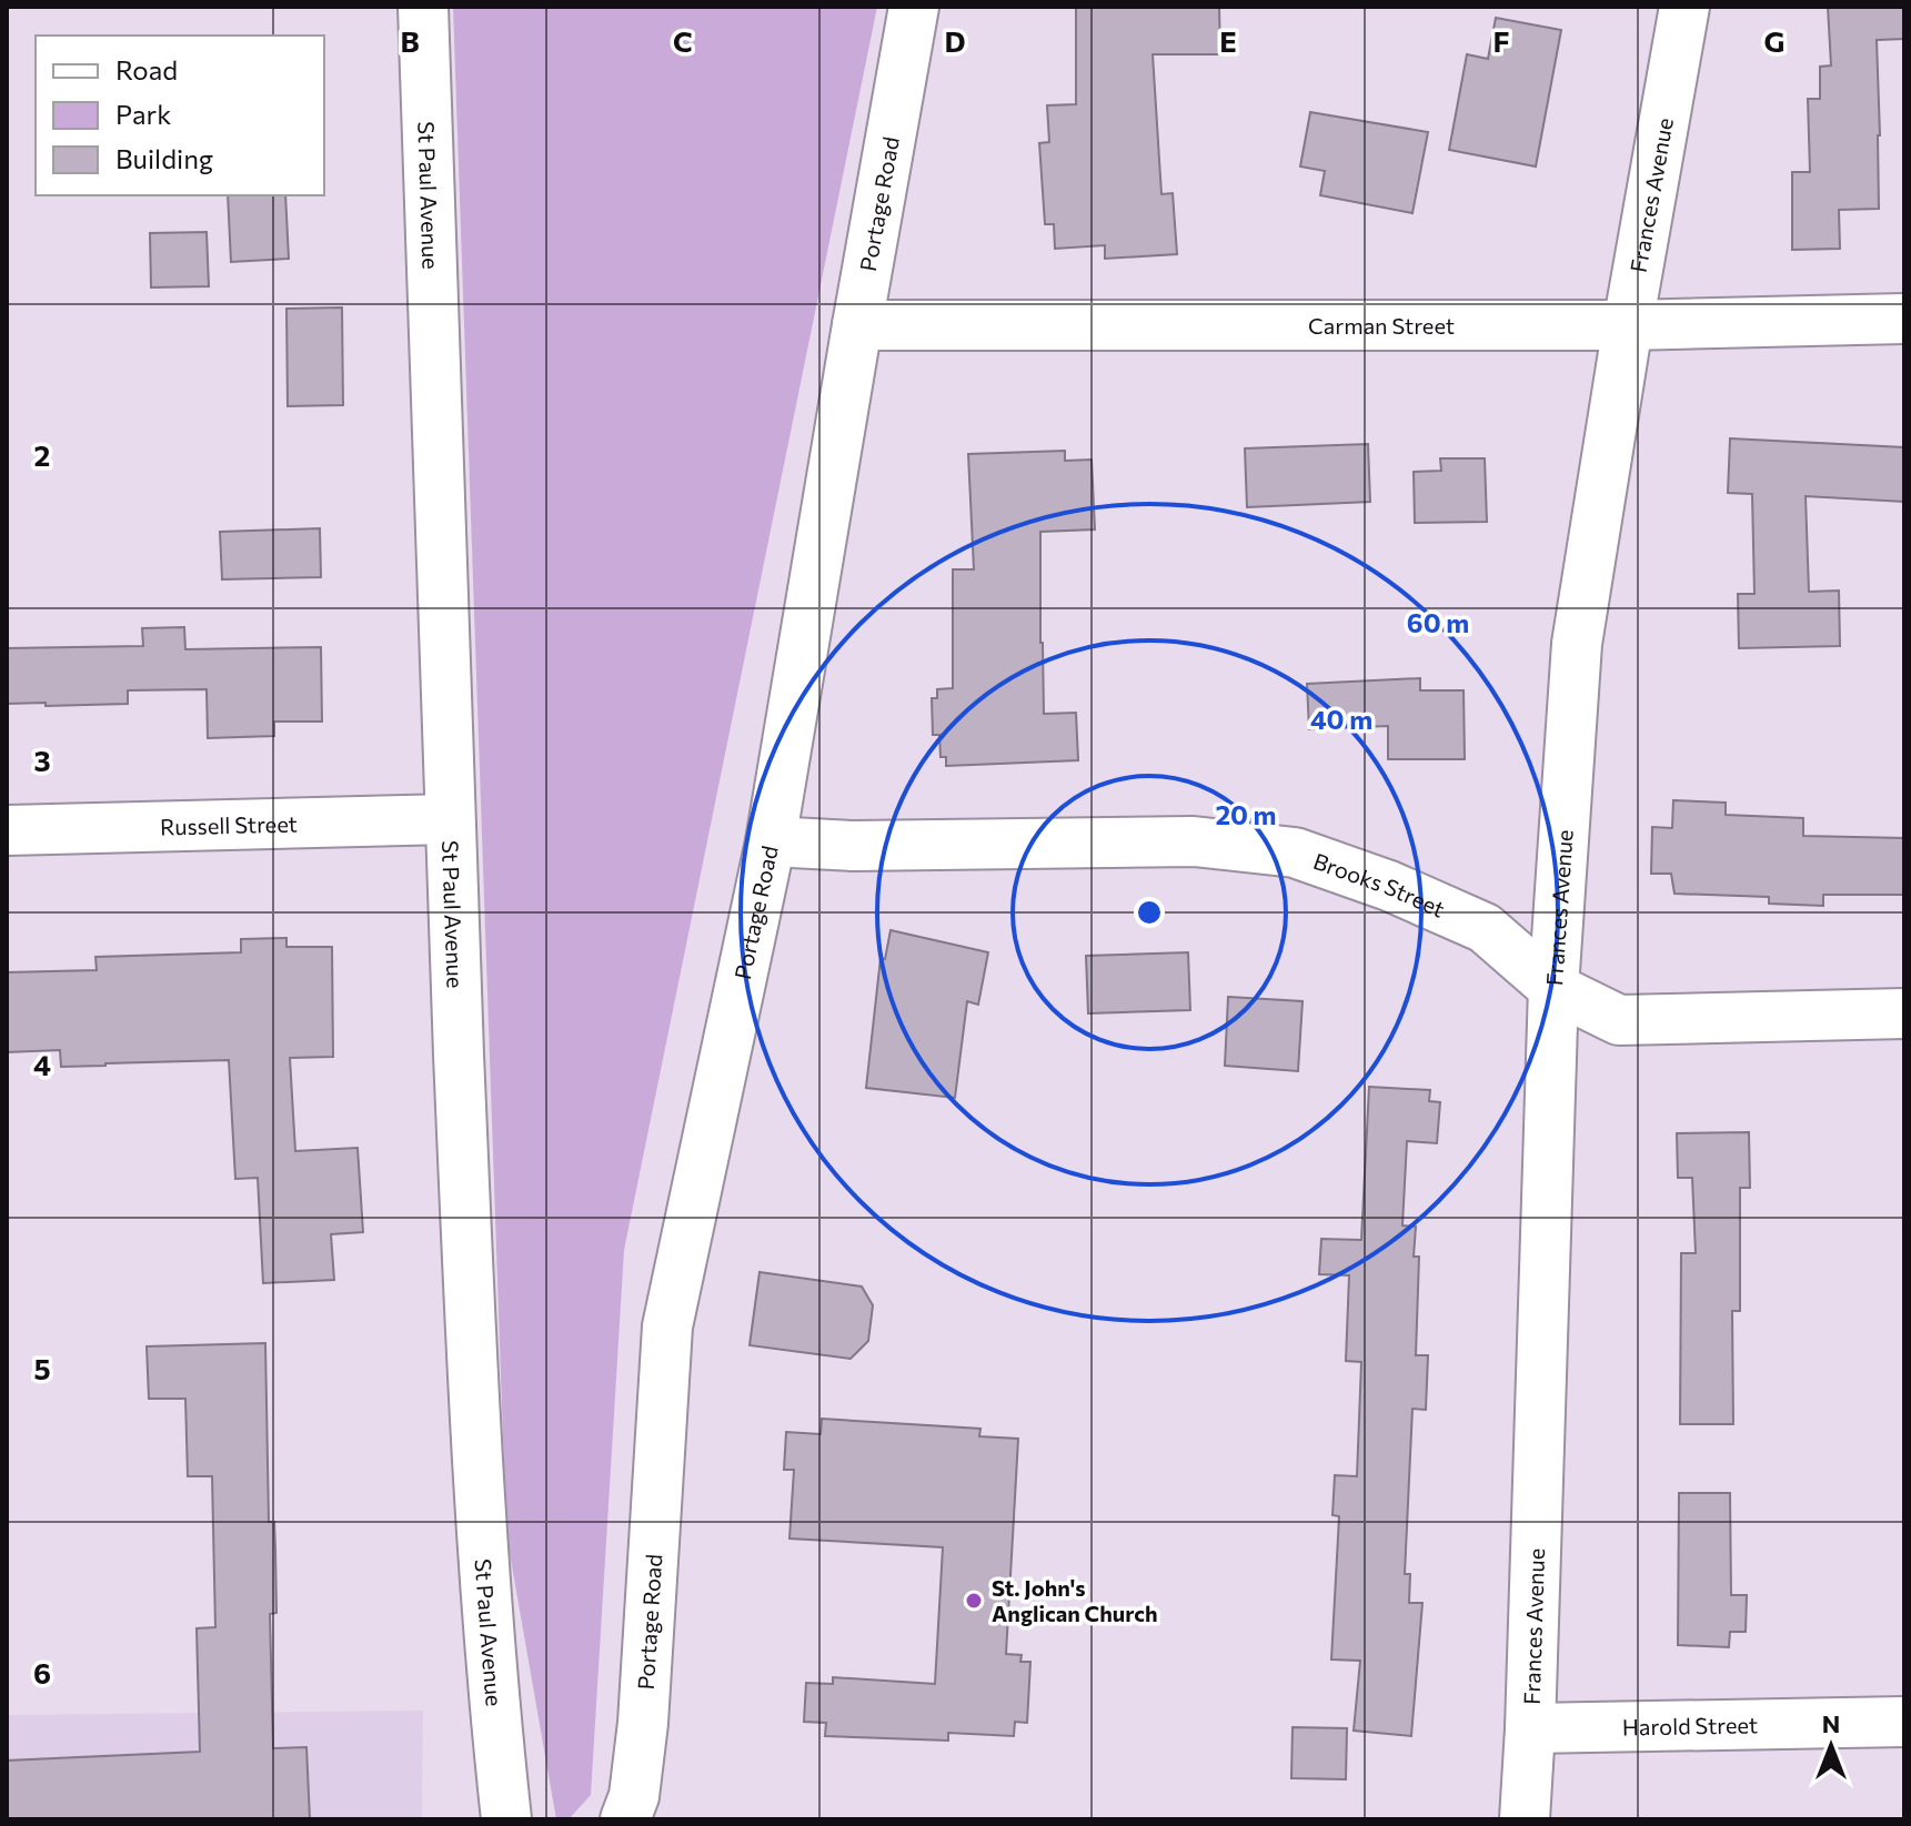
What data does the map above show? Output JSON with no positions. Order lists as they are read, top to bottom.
{
  "streets": {
    "street": [
      "St Paul Avenue",
      "Frances Avenue",
      "Portage Road",
      "Carman Street",
      "Russell Street",
      "Brooks Street",
      "Harold Street"
    ]
  },
  "crossings": [
    ["St Paul Avenue", "Russell Street"],
    ["Frances Avenue", "Carman Street"],
    ["Frances Avenue", "Brooks Street"],
    ["Frances Avenue", "Harold Street"],
    ["Portage Road", "Carman Street"],
    ["Portage Road", "Brooks Street"]
  ],
  "places": ["St. John's Anglican Church"],
  "legend": ["Road", "Park", "Building"],
  "north": "top",
  "grid": {
    "columns": [
      "B",
      "C",
      "D",
      "E",
      "F",
      "G"
    ],
    "rows": [
      "2",
      "3",
      "4",
      "5",
      "6"
    ]
  },
  "rings": ["60 m", "40 m", "20 m"]
}
